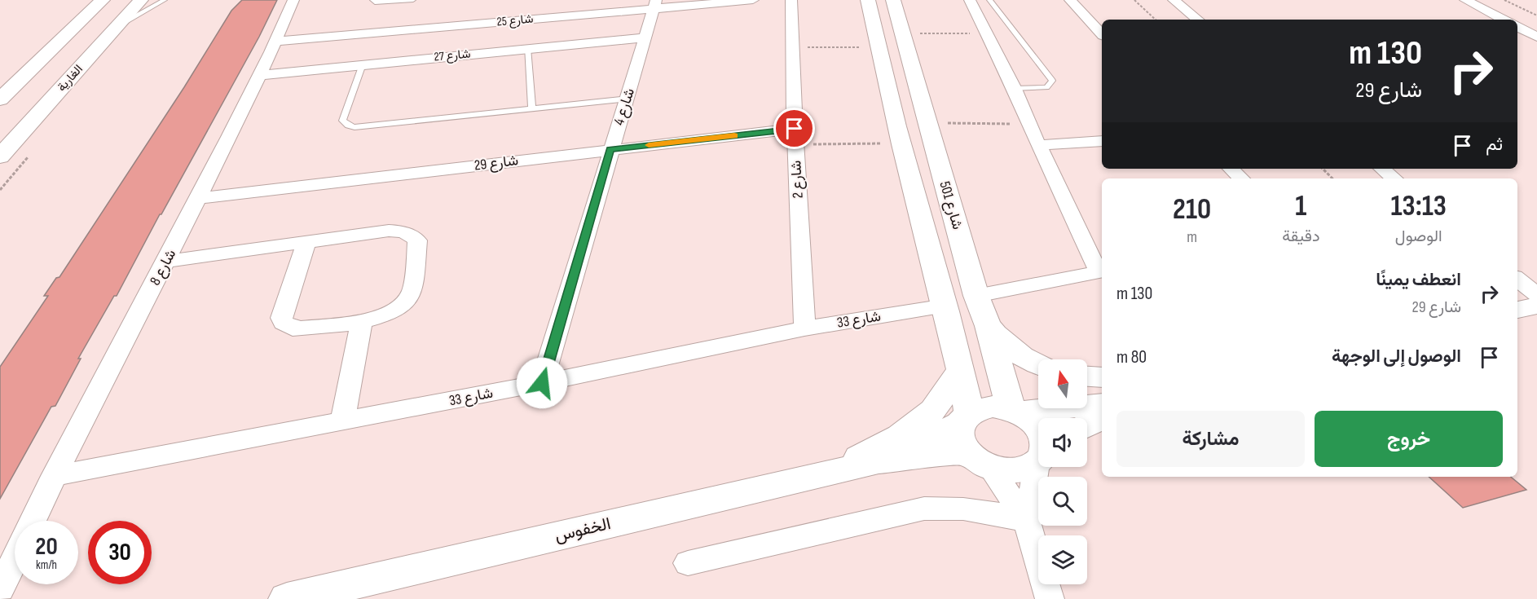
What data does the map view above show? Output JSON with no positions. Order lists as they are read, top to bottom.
{
  "streets": {
    "main road": ["الغارية"],
    "street": [
      "شارع 25",
      "شارع 27",
      "شارع 4",
      "شارع 29",
      "شارع 2",
      "شارع 501",
      "شارع 8",
      "شارع 33",
      "الخفوس"
    ]
  },
  "crossings": [
    ["شارع 25", "شارع 4"],
    ["شارع 25", "شارع 8"],
    ["شارع 27", "شارع 4"],
    ["شارع 27", "شارع 8"],
    ["شارع 4", "شارع 29"],
    ["شارع 4", "شارع 33"],
    ["شارع 29", "شارع 2"],
    ["شارع 29", "شارع 8"],
    ["شارع 2", "شارع 33"],
    ["شارع 8", "شارع 33"]
  ],
  "north": "top",
  "page": {
    "turn": ["130 m", "شارع 29"],
    "then": "ثم",
    "eta": [
      "13:13",
      "الوصول",
      "1",
      "دقيقة",
      "210",
      "m"
    ],
    "list": [
      {
        "name": "انعطف يمينًا",
        "note": "شارع 29",
        "value": "130 m"
      },
      {
        "name": "الوصول إلى الوجهة",
        "value": "80 m"
      }
    ],
    "buttons": ["خروج", "مشاركة"],
    "speed": "20 km/h",
    "limit": "30"
  }
}
